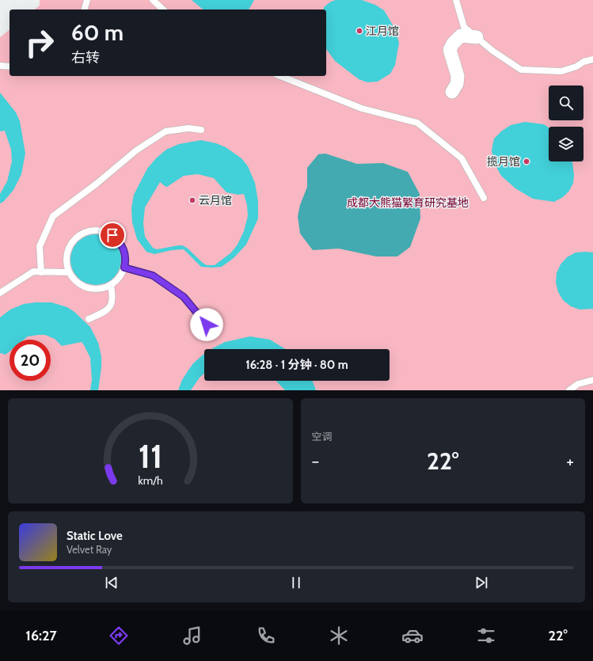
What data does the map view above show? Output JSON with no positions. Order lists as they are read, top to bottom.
{
  "parks": ["成都大熊猫繁育研究基地"],
  "places": ["江月馆", "揽月馆", "云月馆"],
  "page": {
    "turn": ["60 m", "右转"],
    "limit": "20",
    "trip": "16:28 · 1 分钟 · 80 m",
    "tile": "空调",
    "heat": ["−", "22°", "+"],
    "song": ["Static Love", "Velvet Ray"],
    "tabs": ["16:27", "22°"],
    "gauge": ["11", "km/h"]
  }
}
